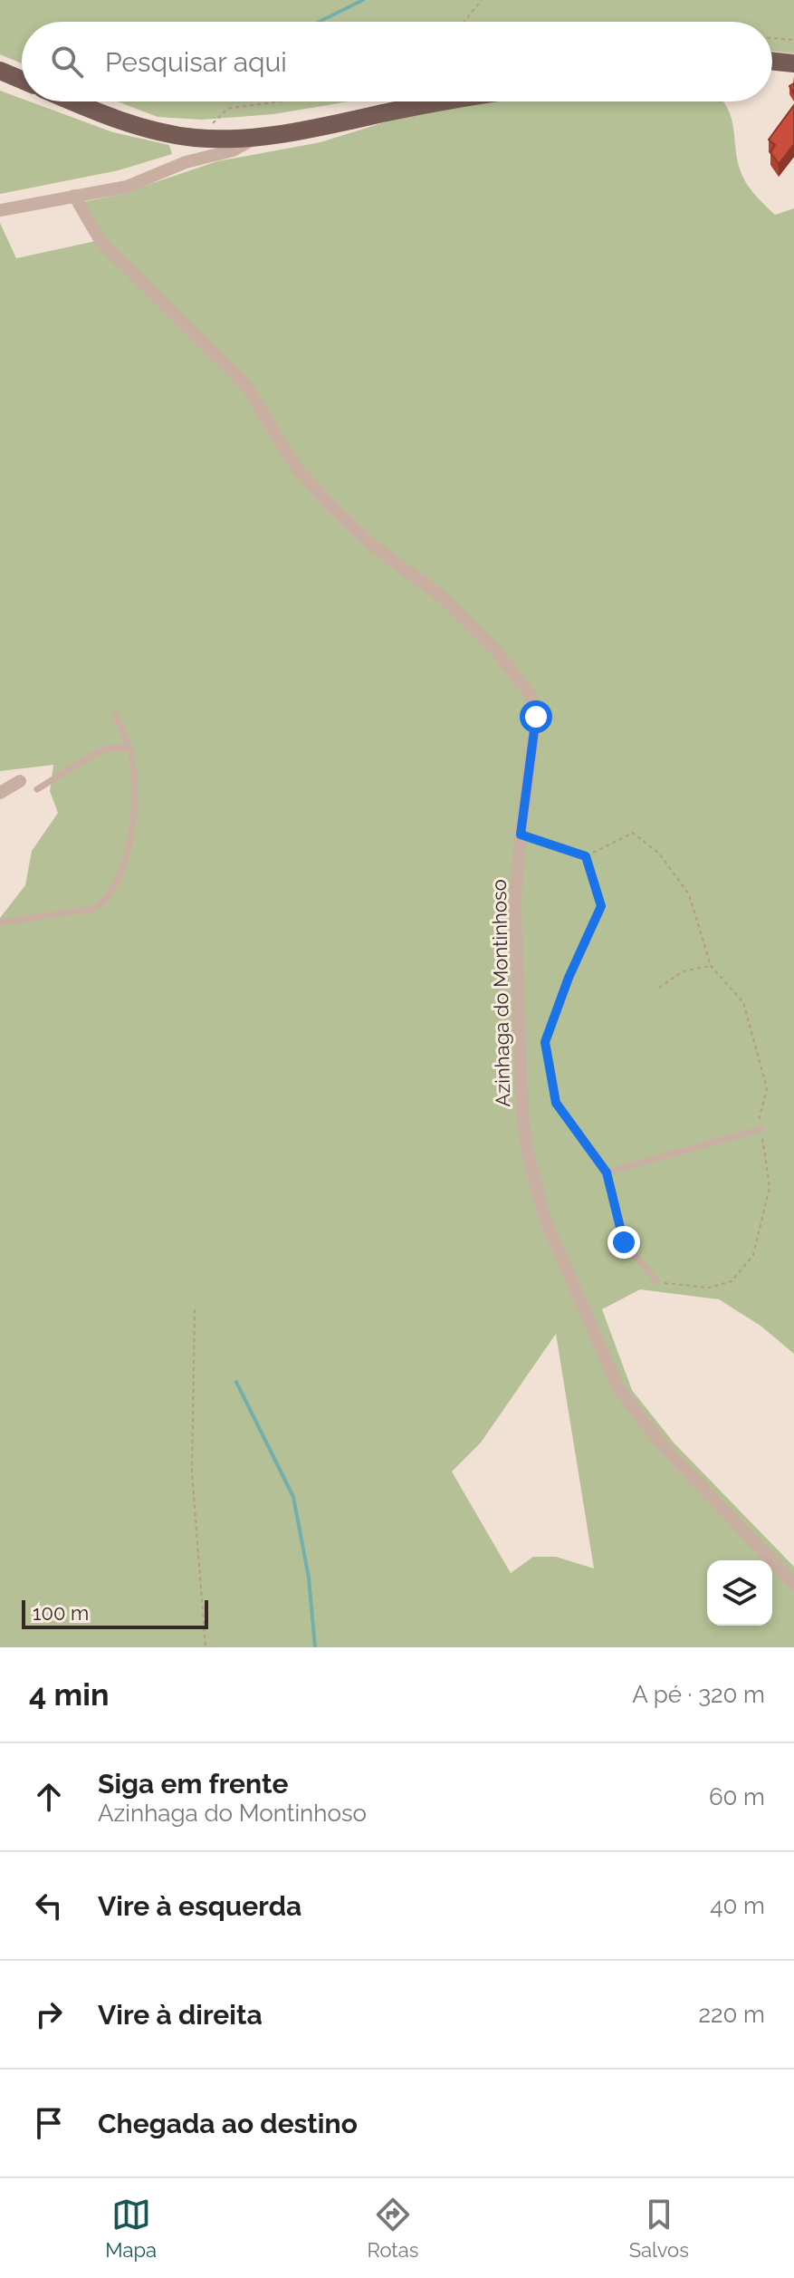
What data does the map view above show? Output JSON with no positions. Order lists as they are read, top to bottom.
{
  "streets": {
    "street": ["Azinhaga do Montinhoso"]
  },
  "scale_bar": "100 m",
  "page": {
    "search": "Pesquisar aqui",
    "scale": "100 m",
    "heading": ["4 min", "A pé · 320 m"],
    "list": [
      ["Siga em frente", "Azinhaga do Montinhoso", "60 m"],
      ["Vire à esquerda", "40 m"],
      ["Vire à direita", "220 m"],
      "Chegada ao destino"
    ],
    "nav": ["Mapa", "Rotas", "Salvos"]
  }
}
